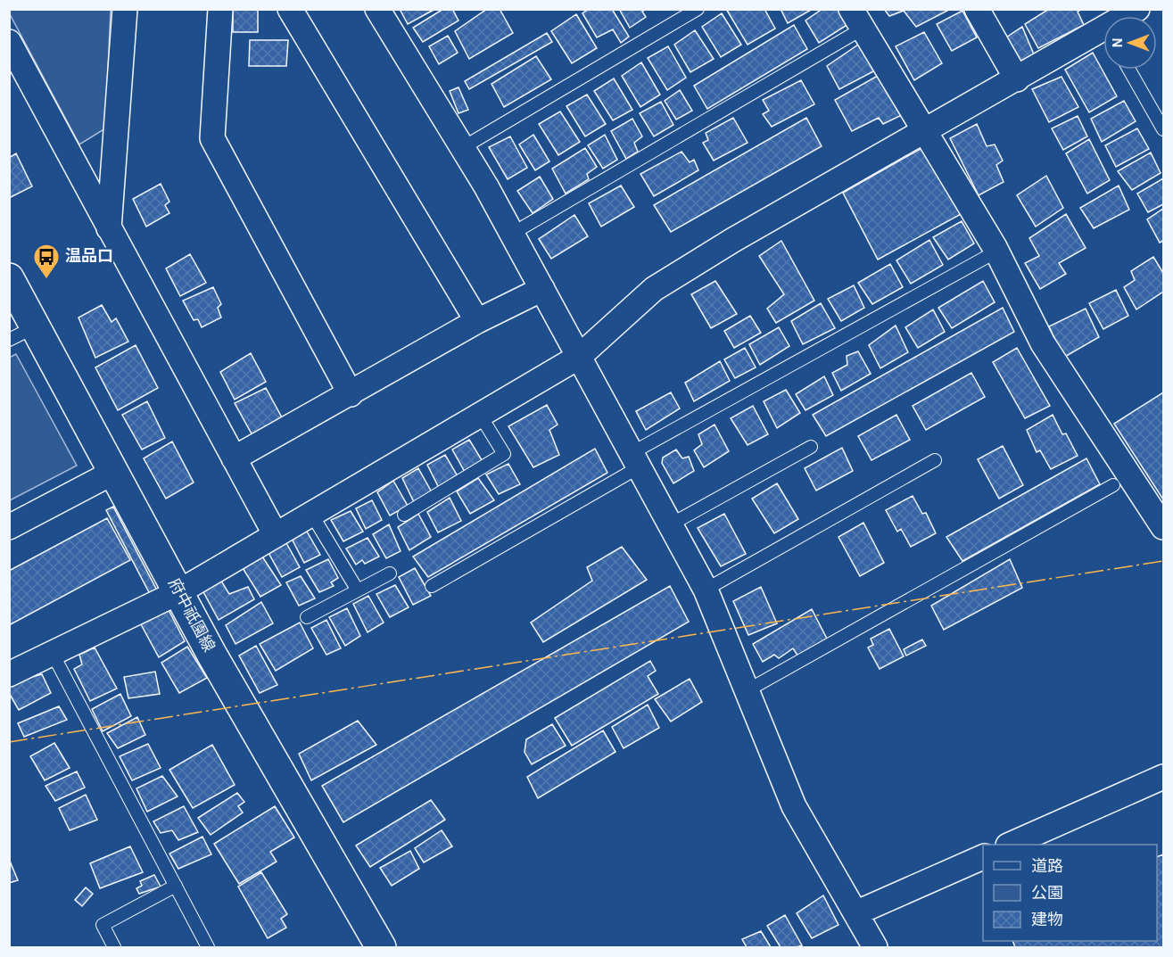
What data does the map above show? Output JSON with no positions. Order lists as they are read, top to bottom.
{
  "streets": {
    "main road": ["府中祇園線"]
  },
  "places": {
    "bus stop": ["温品口"]
  },
  "legend": ["道路", "公園", "建物"],
  "north": "left"
}
